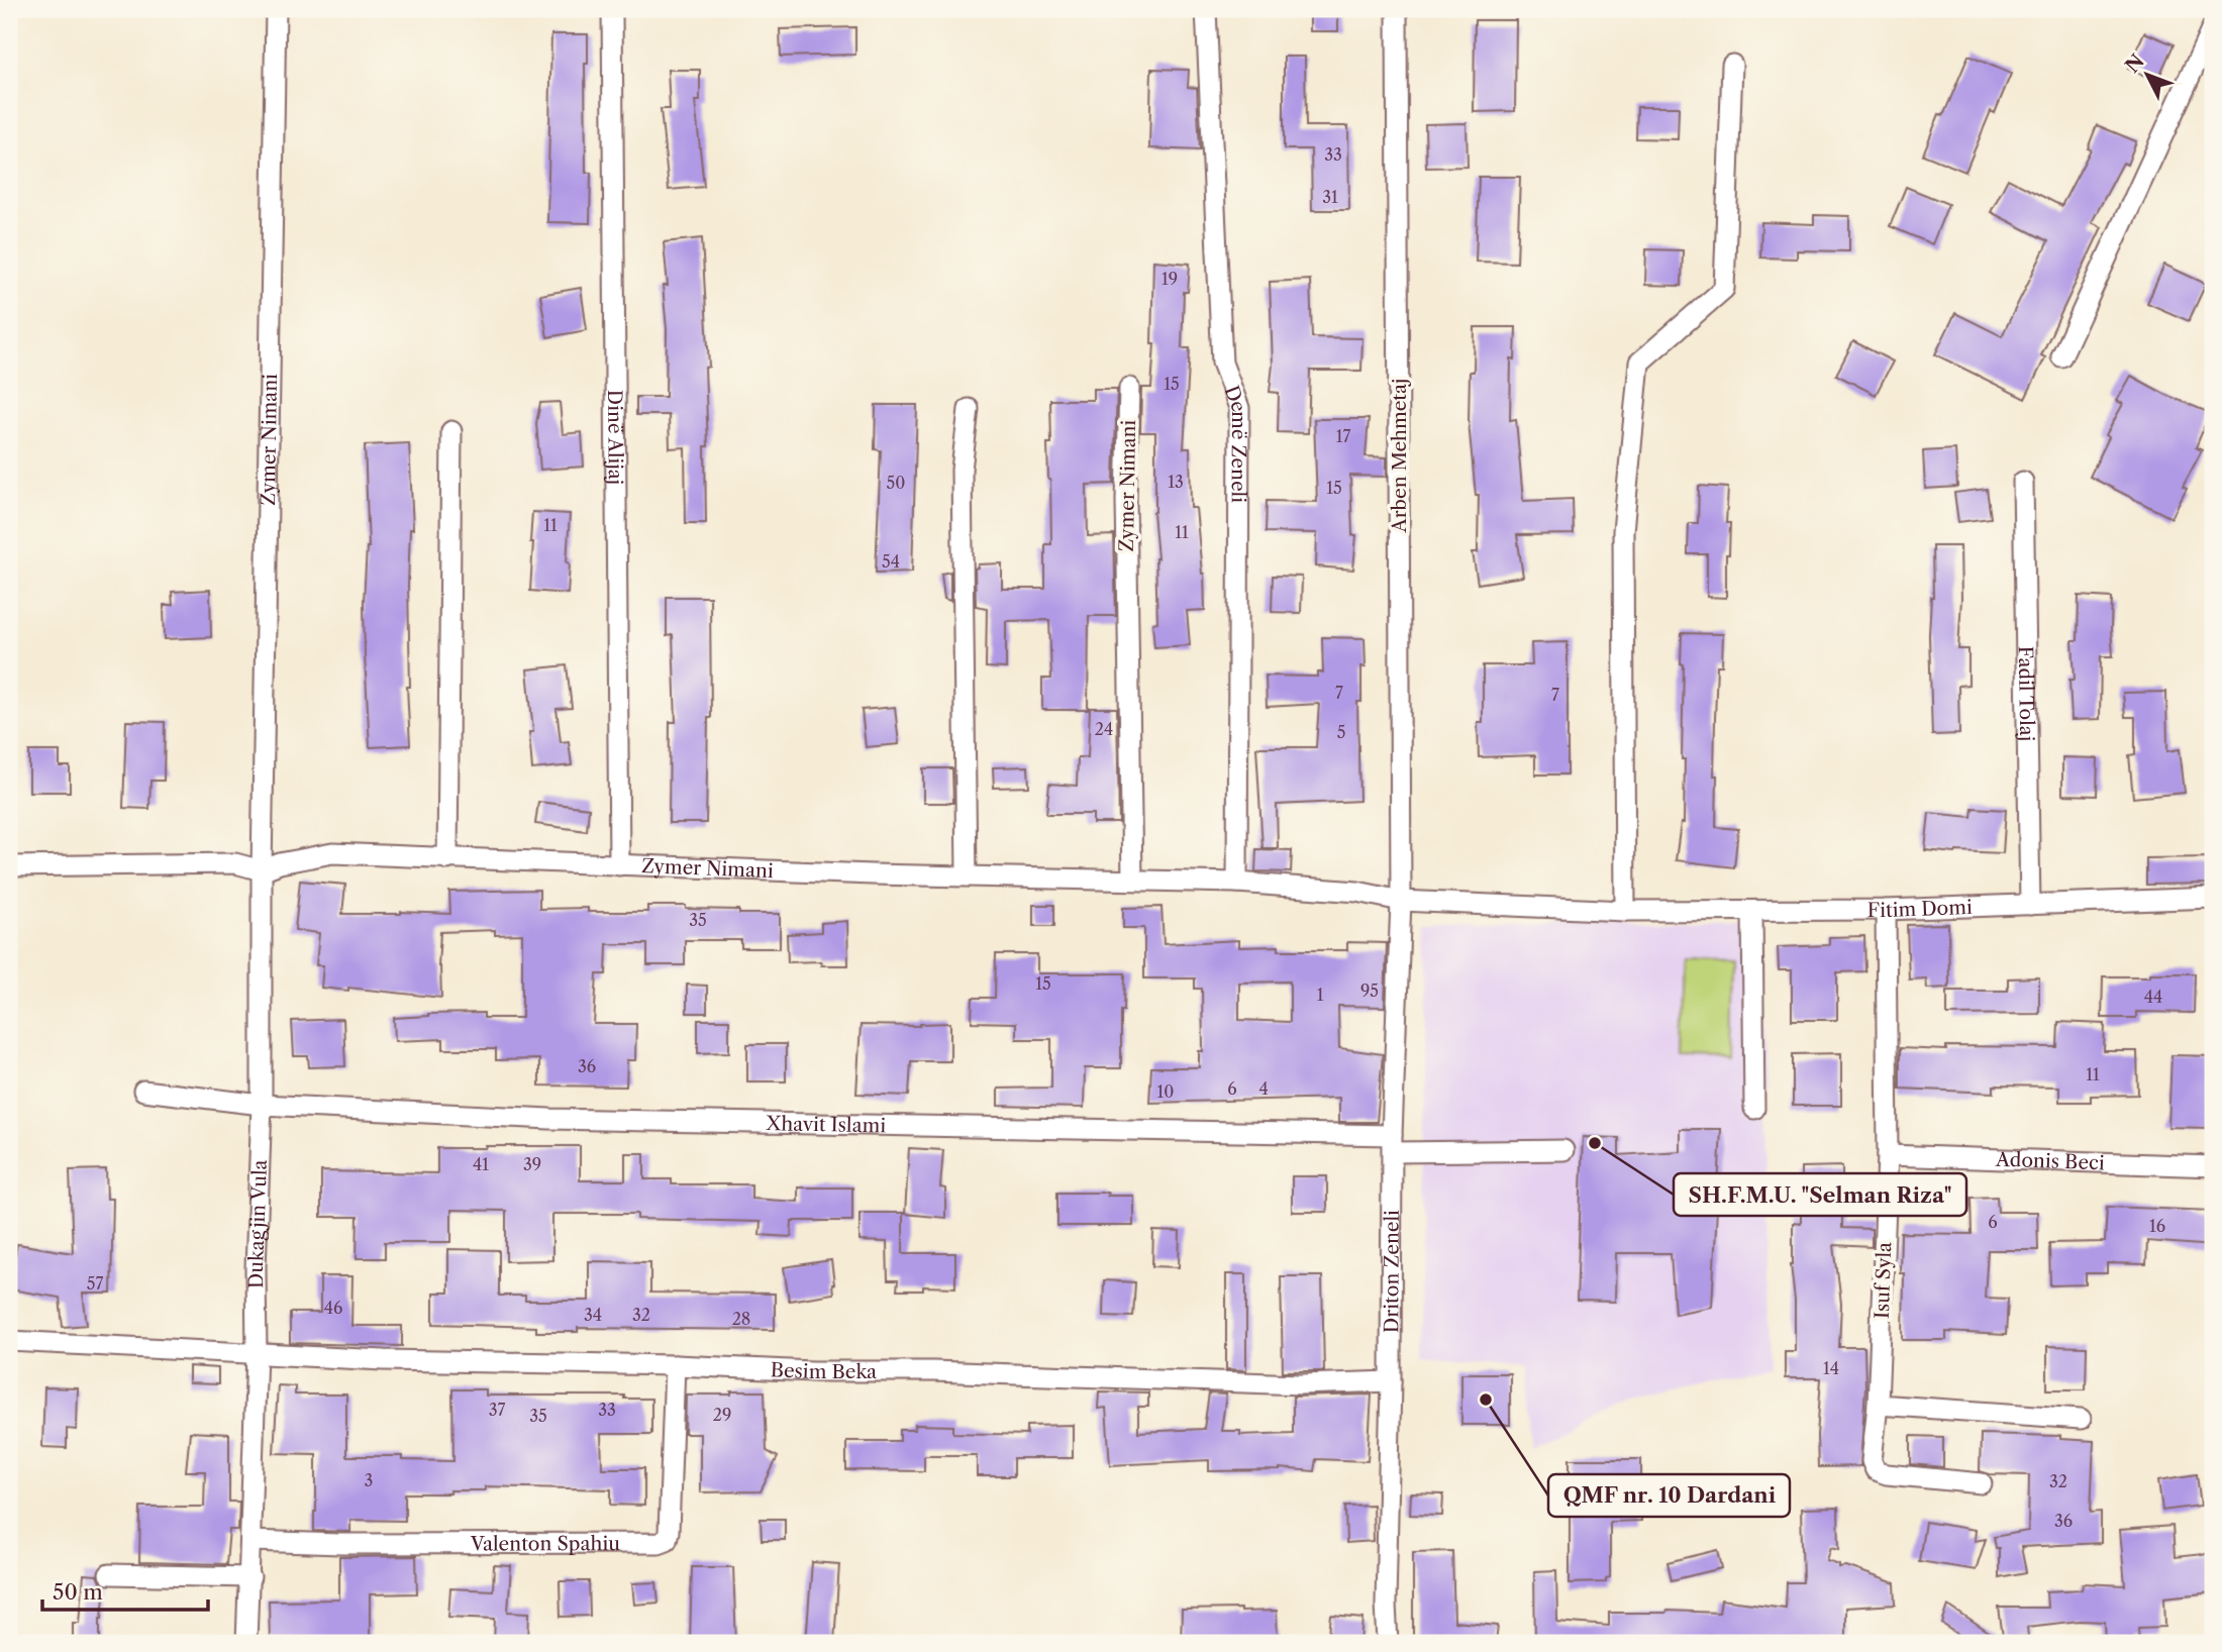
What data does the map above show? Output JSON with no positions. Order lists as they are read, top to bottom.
{
  "streets": {
    "street": [
      "Dinë Alijaj",
      "Zymer Nimani",
      "Demë Zeneli",
      "Arben Mehmetaj",
      "Fadil Tolaj",
      "Fitim Domi",
      "Xhavit Islami",
      "Adonis Beci",
      "Dukagjin Vula",
      "Driton Zeneli",
      "Isuf Syla",
      "Besim Beka",
      "Valenton Spahiu"
    ]
  },
  "crossings": [
    ["Dinë Alijaj", "Zymer Nimani"],
    ["Zymer Nimani", "Demë Zeneli"],
    ["Zymer Nimani", "Arben Mehmetaj"],
    ["Zymer Nimani", "Fitim Domi"],
    ["Zymer Nimani", "Dukagjin Vula"],
    ["Zymer Nimani", "Driton Zeneli"],
    ["Arben Mehmetaj", "Fitim Domi"],
    ["Arben Mehmetaj", "Driton Zeneli"],
    ["Fadil Tolaj", "Fitim Domi"],
    ["Fitim Domi", "Driton Zeneli"],
    ["Fitim Domi", "Isuf Syla"],
    ["Xhavit Islami", "Dukagjin Vula"],
    ["Xhavit Islami", "Driton Zeneli"],
    ["Adonis Beci", "Isuf Syla"],
    ["Dukagjin Vula", "Besim Beka"],
    ["Dukagjin Vula", "Valenton Spahiu"],
    ["Driton Zeneli", "Besim Beka"],
    ["Besim Beka", "Valenton Spahiu"]
  ],
  "places": ["SH.F.M.U. \"Selman Riza\"", "QMF nr. 10 Dardani"],
  "house_numbers": [
    "33",
    "31",
    "19",
    "15",
    "17",
    "13",
    "50",
    "15",
    "11",
    "11",
    "54",
    "7",
    "7",
    "24",
    "5",
    "35",
    "15",
    "95",
    "1",
    "44",
    "36",
    "11",
    "6",
    "4",
    "10",
    "41",
    "39",
    "6",
    "16",
    "57",
    "46",
    "34",
    "32",
    "28",
    "14",
    "37",
    "33",
    "29",
    "35",
    "3",
    "32",
    "36"
  ],
  "scale_bar": "50 m",
  "north": "top left"
}
